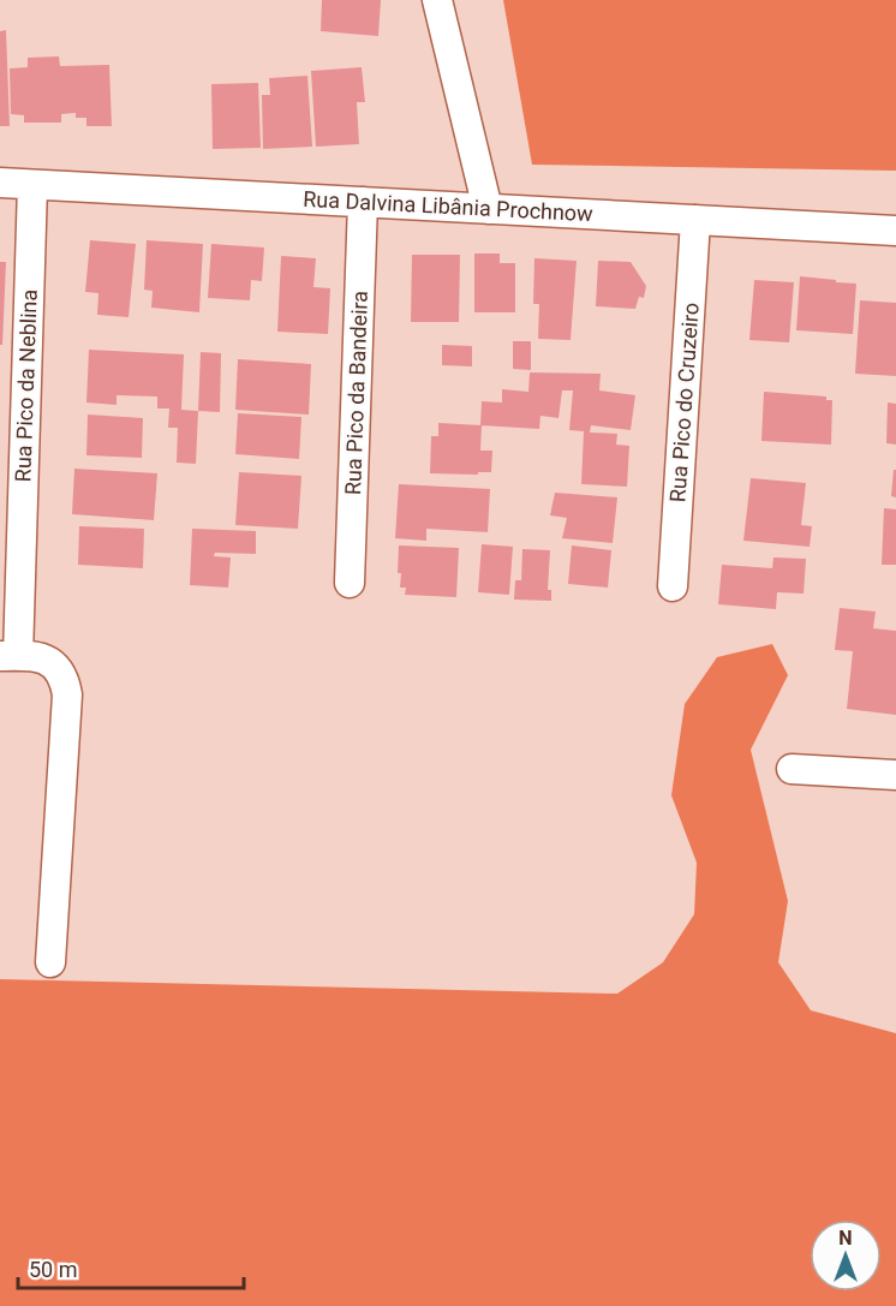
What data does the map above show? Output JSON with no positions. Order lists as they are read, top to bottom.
{
  "streets": {
    "street": [
      "Rua Dalvina Libânia Prochnow",
      "Rua Pico da Neblina",
      "Rua Pico da Bandeira",
      "Rua Pico do Cruzeiro"
    ]
  },
  "crossings": [
    ["Rua Dalvina Libânia Prochnow", "Rua Pico da Neblina"],
    ["Rua Dalvina Libânia Prochnow", "Rua Pico da Bandeira"],
    ["Rua Dalvina Libânia Prochnow", "Rua Pico do Cruzeiro"]
  ],
  "scale_bar": "50 m",
  "north": "top"
}
